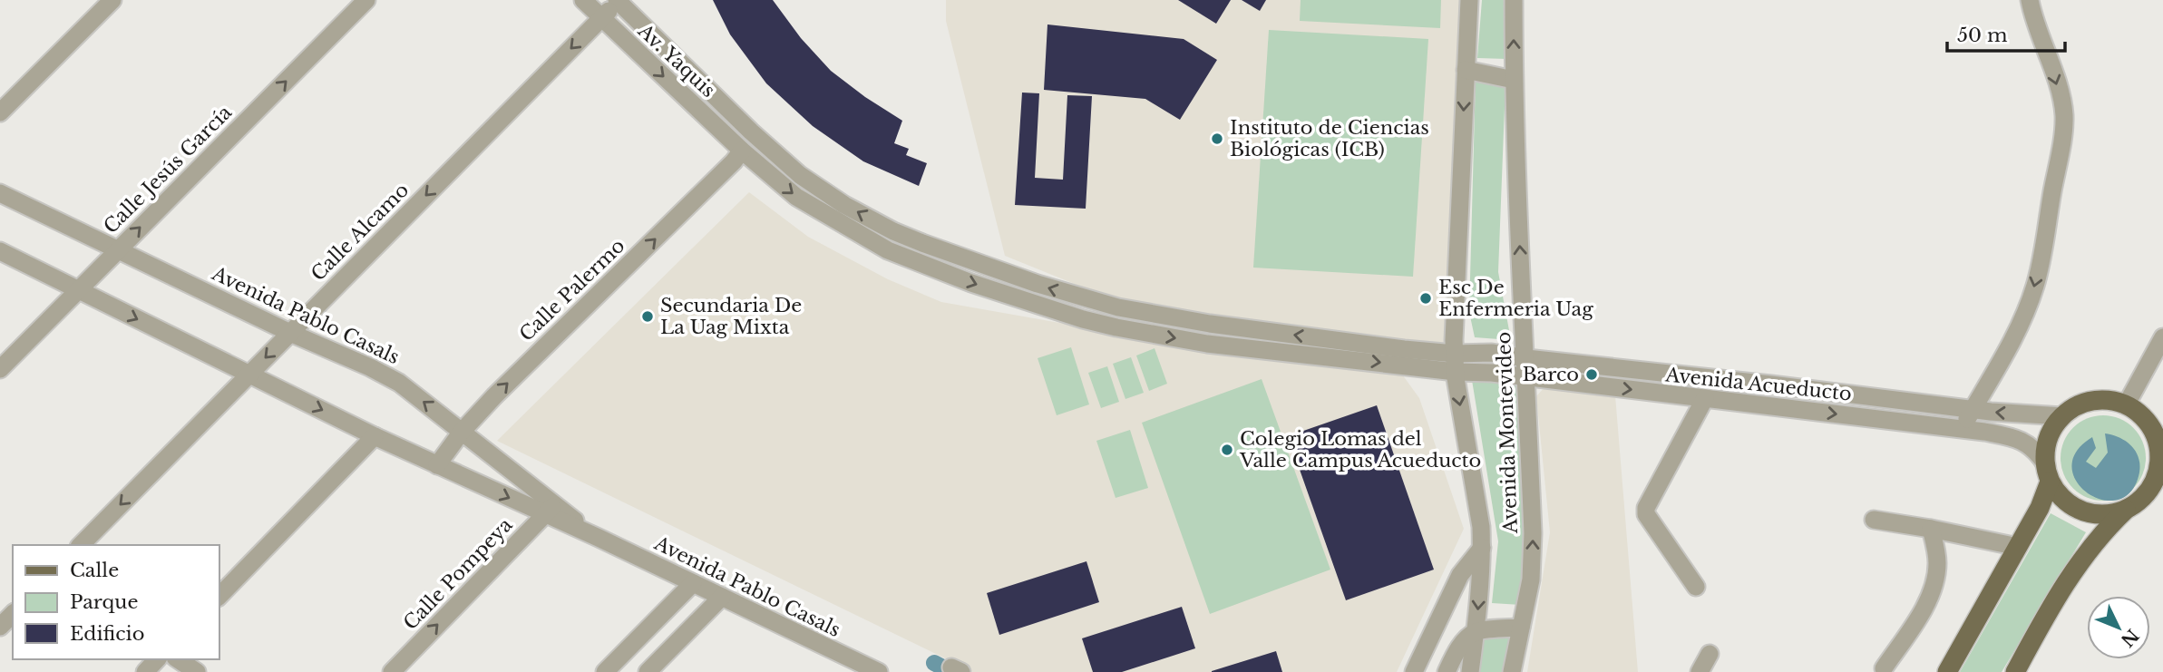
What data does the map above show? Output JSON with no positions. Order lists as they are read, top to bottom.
{
  "streets": {
    "street": [
      "Av. Yaquis",
      "Calle Jesús García",
      "Calle Alcamo",
      "Calle Palermo",
      "Avenida Pablo Casals",
      "Avenida Acueducto",
      "Avenida Montevideo",
      "Calle Pompeya"
    ]
  },
  "crossings": [
    ["Av. Yaquis", "Calle Alcamo"],
    ["Av. Yaquis", "Calle Palermo"],
    ["Av. Yaquis", "Avenida Acueducto"],
    ["Calle Jesús García", "Avenida Pablo Casals"],
    ["Calle Alcamo", "Avenida Pablo Casals"],
    ["Calle Palermo", "Avenida Pablo Casals"],
    ["Avenida Pablo Casals", "Calle Pompeya"],
    ["Avenida Acueducto", "Avenida Montevideo"]
  ],
  "one_way": ["Calle Jesús García", "Calle Alcamo", "Calle Palermo"],
  "places": [
    "Instituto de Ciencias Biológicas (ICB)",
    "Esc De Enfermeria Uag",
    "Secundaria De La Uag Mixta",
    "Barco",
    "Colegio Lomas del Valle Campus Acueducto"
  ],
  "legend": ["Calle", "Parque", "Edificio"],
  "scale_bar": "50 m",
  "north": "bottom right"
}
